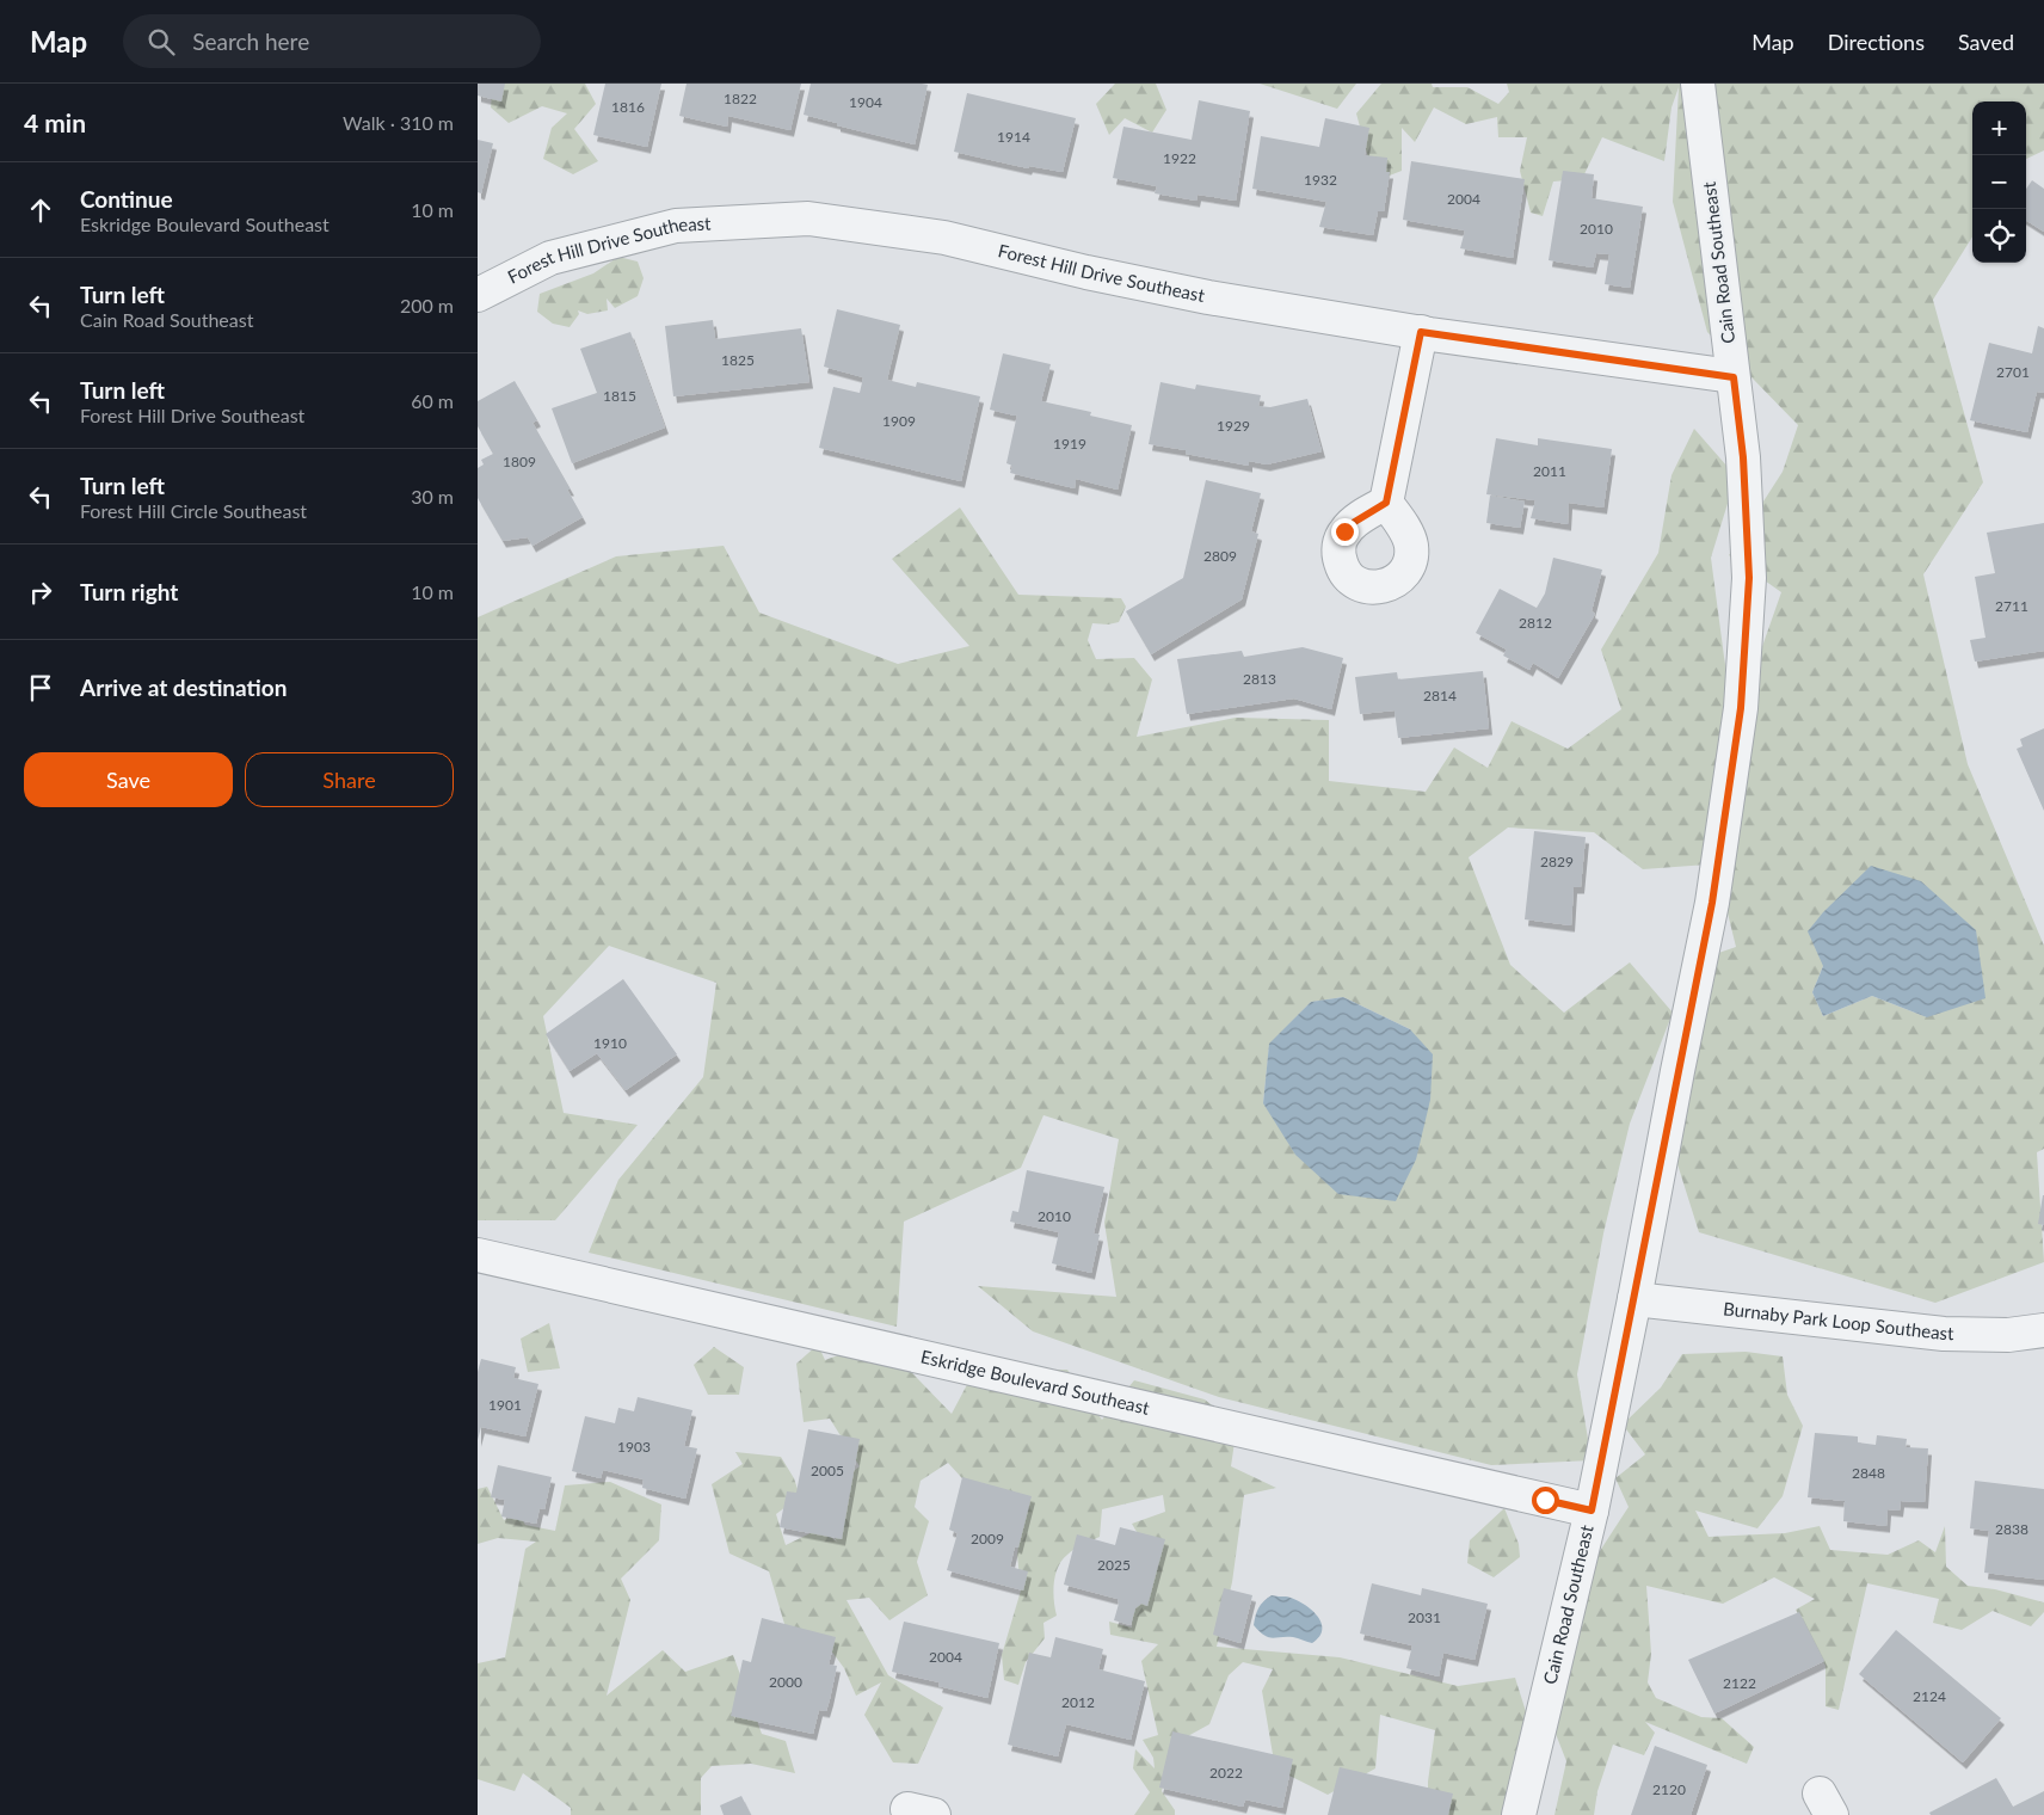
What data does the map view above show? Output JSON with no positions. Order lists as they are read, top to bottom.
{
  "streets": {
    "street": [
      "Forest Hill Drive Southeast",
      "Cain Road Southeast",
      "Burnaby Park Loop Southeast",
      "Eskridge Boulevard Southeast"
    ]
  },
  "crossings": [
    ["Forest Hill Drive Southeast", "Cain Road Southeast"],
    ["Cain Road Southeast", "Burnaby Park Loop Southeast"],
    ["Cain Road Southeast", "Eskridge Boulevard Southeast"]
  ],
  "house_numbers": [
    "1822",
    "1904",
    "1816",
    "1914",
    "1922",
    "1932",
    "2004",
    "2010",
    "1825",
    "2701",
    "1815",
    "1909",
    "1929",
    "1919",
    "1809",
    "2011",
    "2809",
    "2711",
    "2812",
    "2813",
    "2814",
    "2829",
    "1910",
    "2010",
    "1901",
    "1903",
    "2005",
    "2848",
    "2838",
    "2009",
    "2025",
    "2031",
    "2004",
    "2000",
    "2122",
    "2124",
    "2012",
    "2022",
    "2120"
  ],
  "page": {
    "header": "Map",
    "search": "Search here",
    "nav": ["Map", "Directions", "Saved"],
    "heading": ["4 min", "Walk · 310 m"],
    "map_buttons": ["+", "−"],
    "list": [
      ["Continue", "Eskridge Boulevard Southeast", "10 m"],
      ["Turn left", "Cain Road Southeast", "200 m"],
      ["Turn left", "Forest Hill Drive Southeast", "60 m"],
      ["Turn left", "Forest Hill Circle Southeast", "30 m"],
      ["Turn right", "10 m"],
      "Arrive at destination"
    ],
    "buttons": ["Save", "Share"]
  }
}
